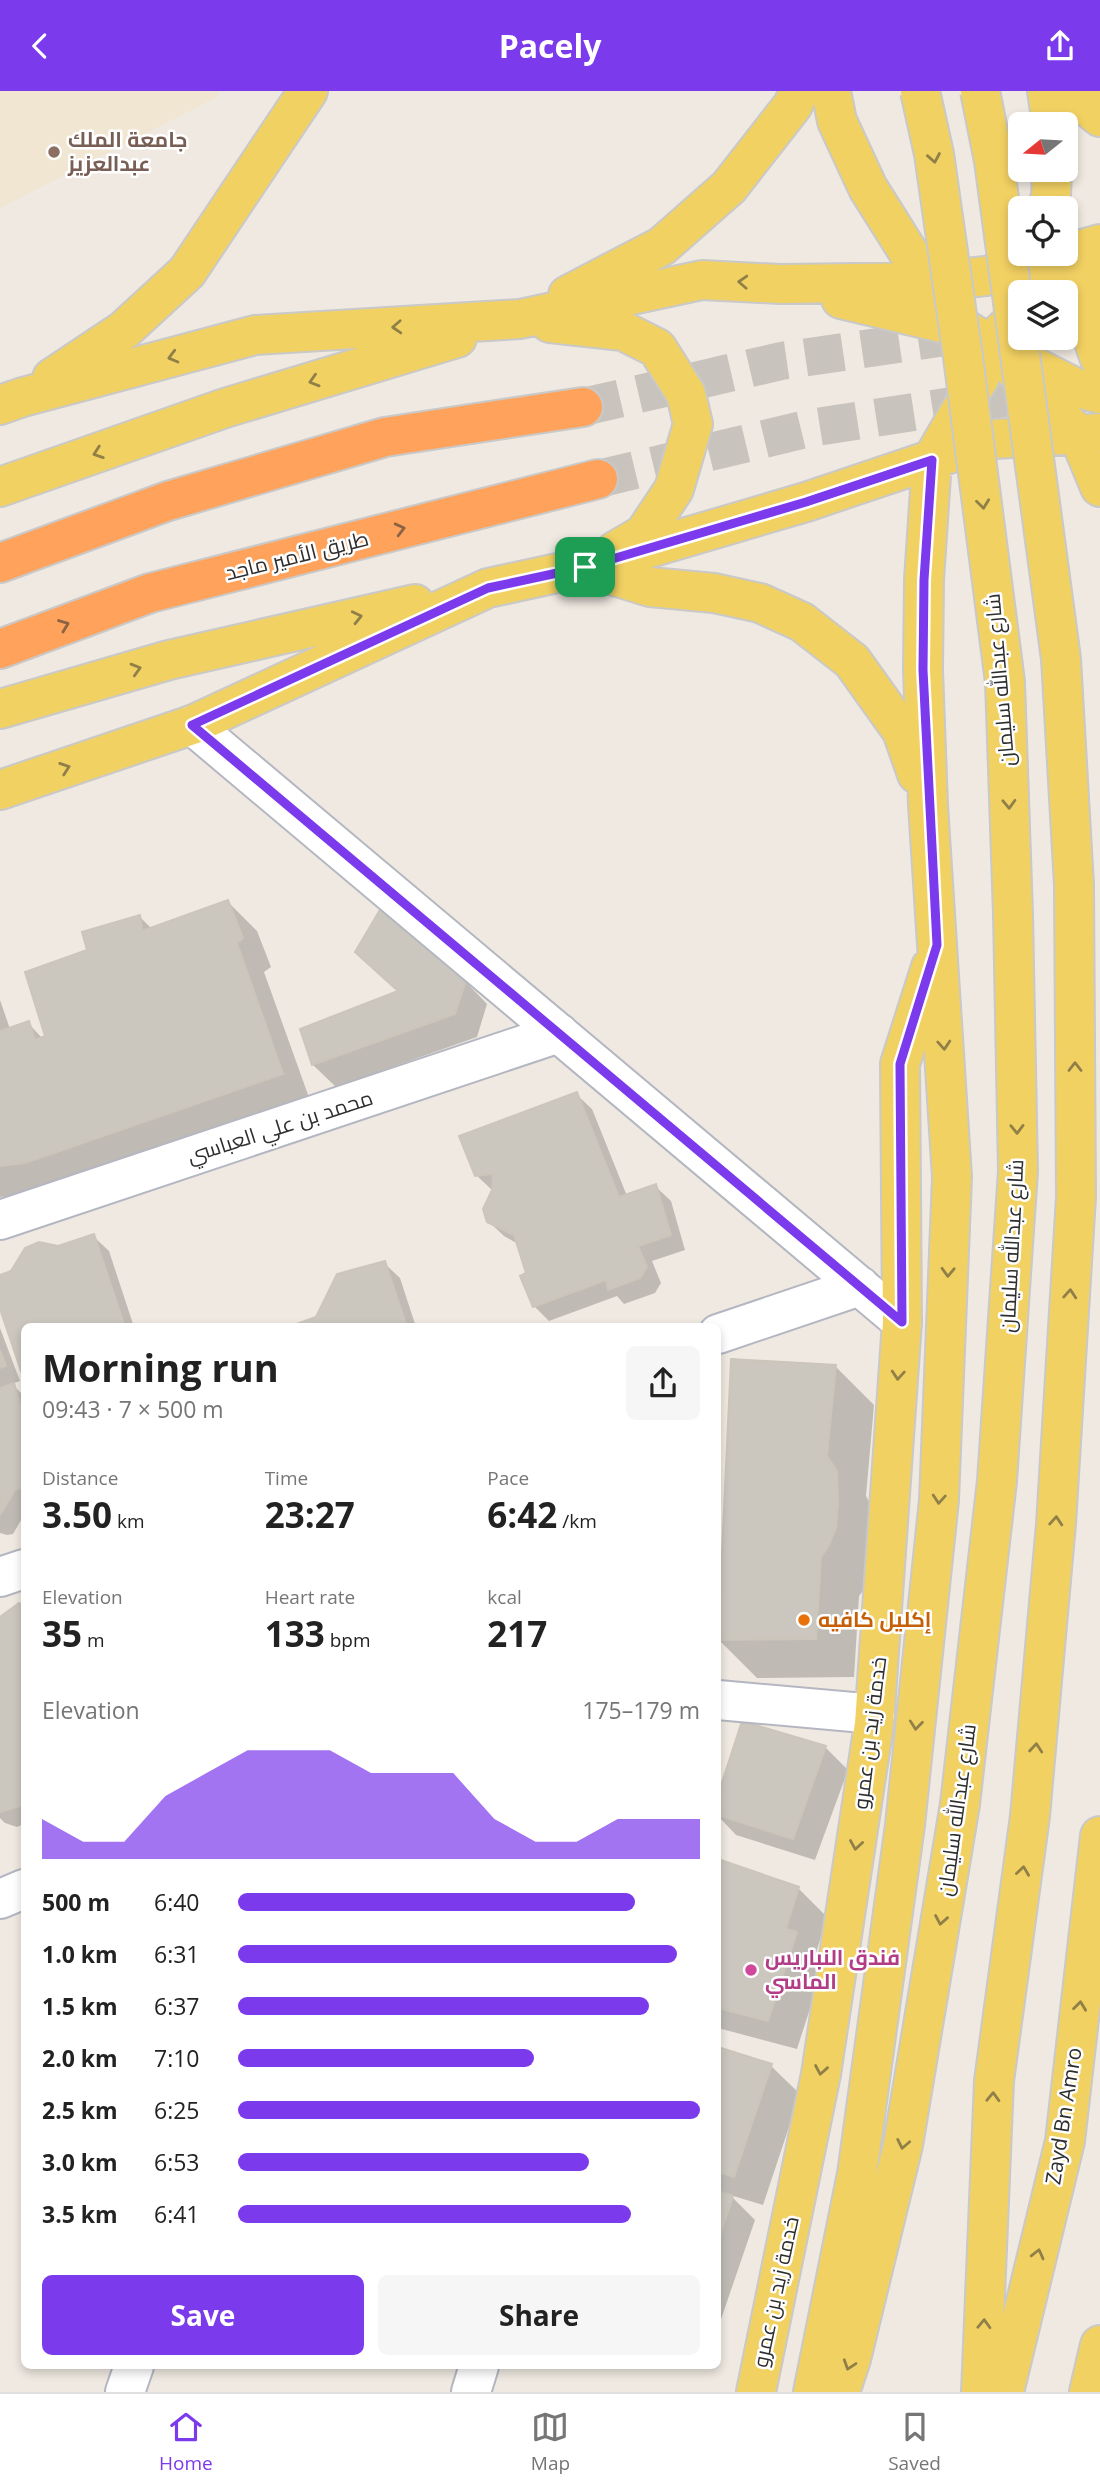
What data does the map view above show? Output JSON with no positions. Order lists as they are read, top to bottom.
{
  "streets": {
    "highway": ["طريق الأمير ماجد"],
    "main road": ["شارع عبدالله سليمان", "خدمة زيد بن عمرو", "Zayd Bn Amro"],
    "street": ["محمد بن علي العباسي"]
  },
  "places": ["جامعة الملك عبدالعزيز", "إكليل كافيه", "فندق النباريس الماسي"],
  "north": "left",
  "page": {
    "header": "Pacely",
    "heading": ["Morning run", "09:43 · 7 × 500 m"],
    "stats": [
      ["Distance", "3.50 km"],
      ["Time", "23:27"],
      ["Pace", "6:42 /km"],
      ["Elevation", "35 m"],
      ["Heart rate", "133 bpm"],
      ["kcal", "217"]
    ],
    "chart": ["Elevation", "175–179 m"],
    "list": [
      {
        "name": "500 m",
        "note": "6:40"
      },
      {
        "name": "1.0 km",
        "note": "6:31"
      },
      {
        "name": "1.5 km",
        "note": "6:37"
      },
      {
        "name": "2.0 km",
        "note": "7:10"
      },
      {
        "name": "2.5 km",
        "note": "6:25"
      },
      {
        "name": "3.0 km",
        "note": "6:53"
      },
      {
        "name": "3.5 km",
        "note": "6:41"
      }
    ],
    "buttons": ["Save", "Share"],
    "tabs": ["Home", "Map", "Saved"]
  }
}
